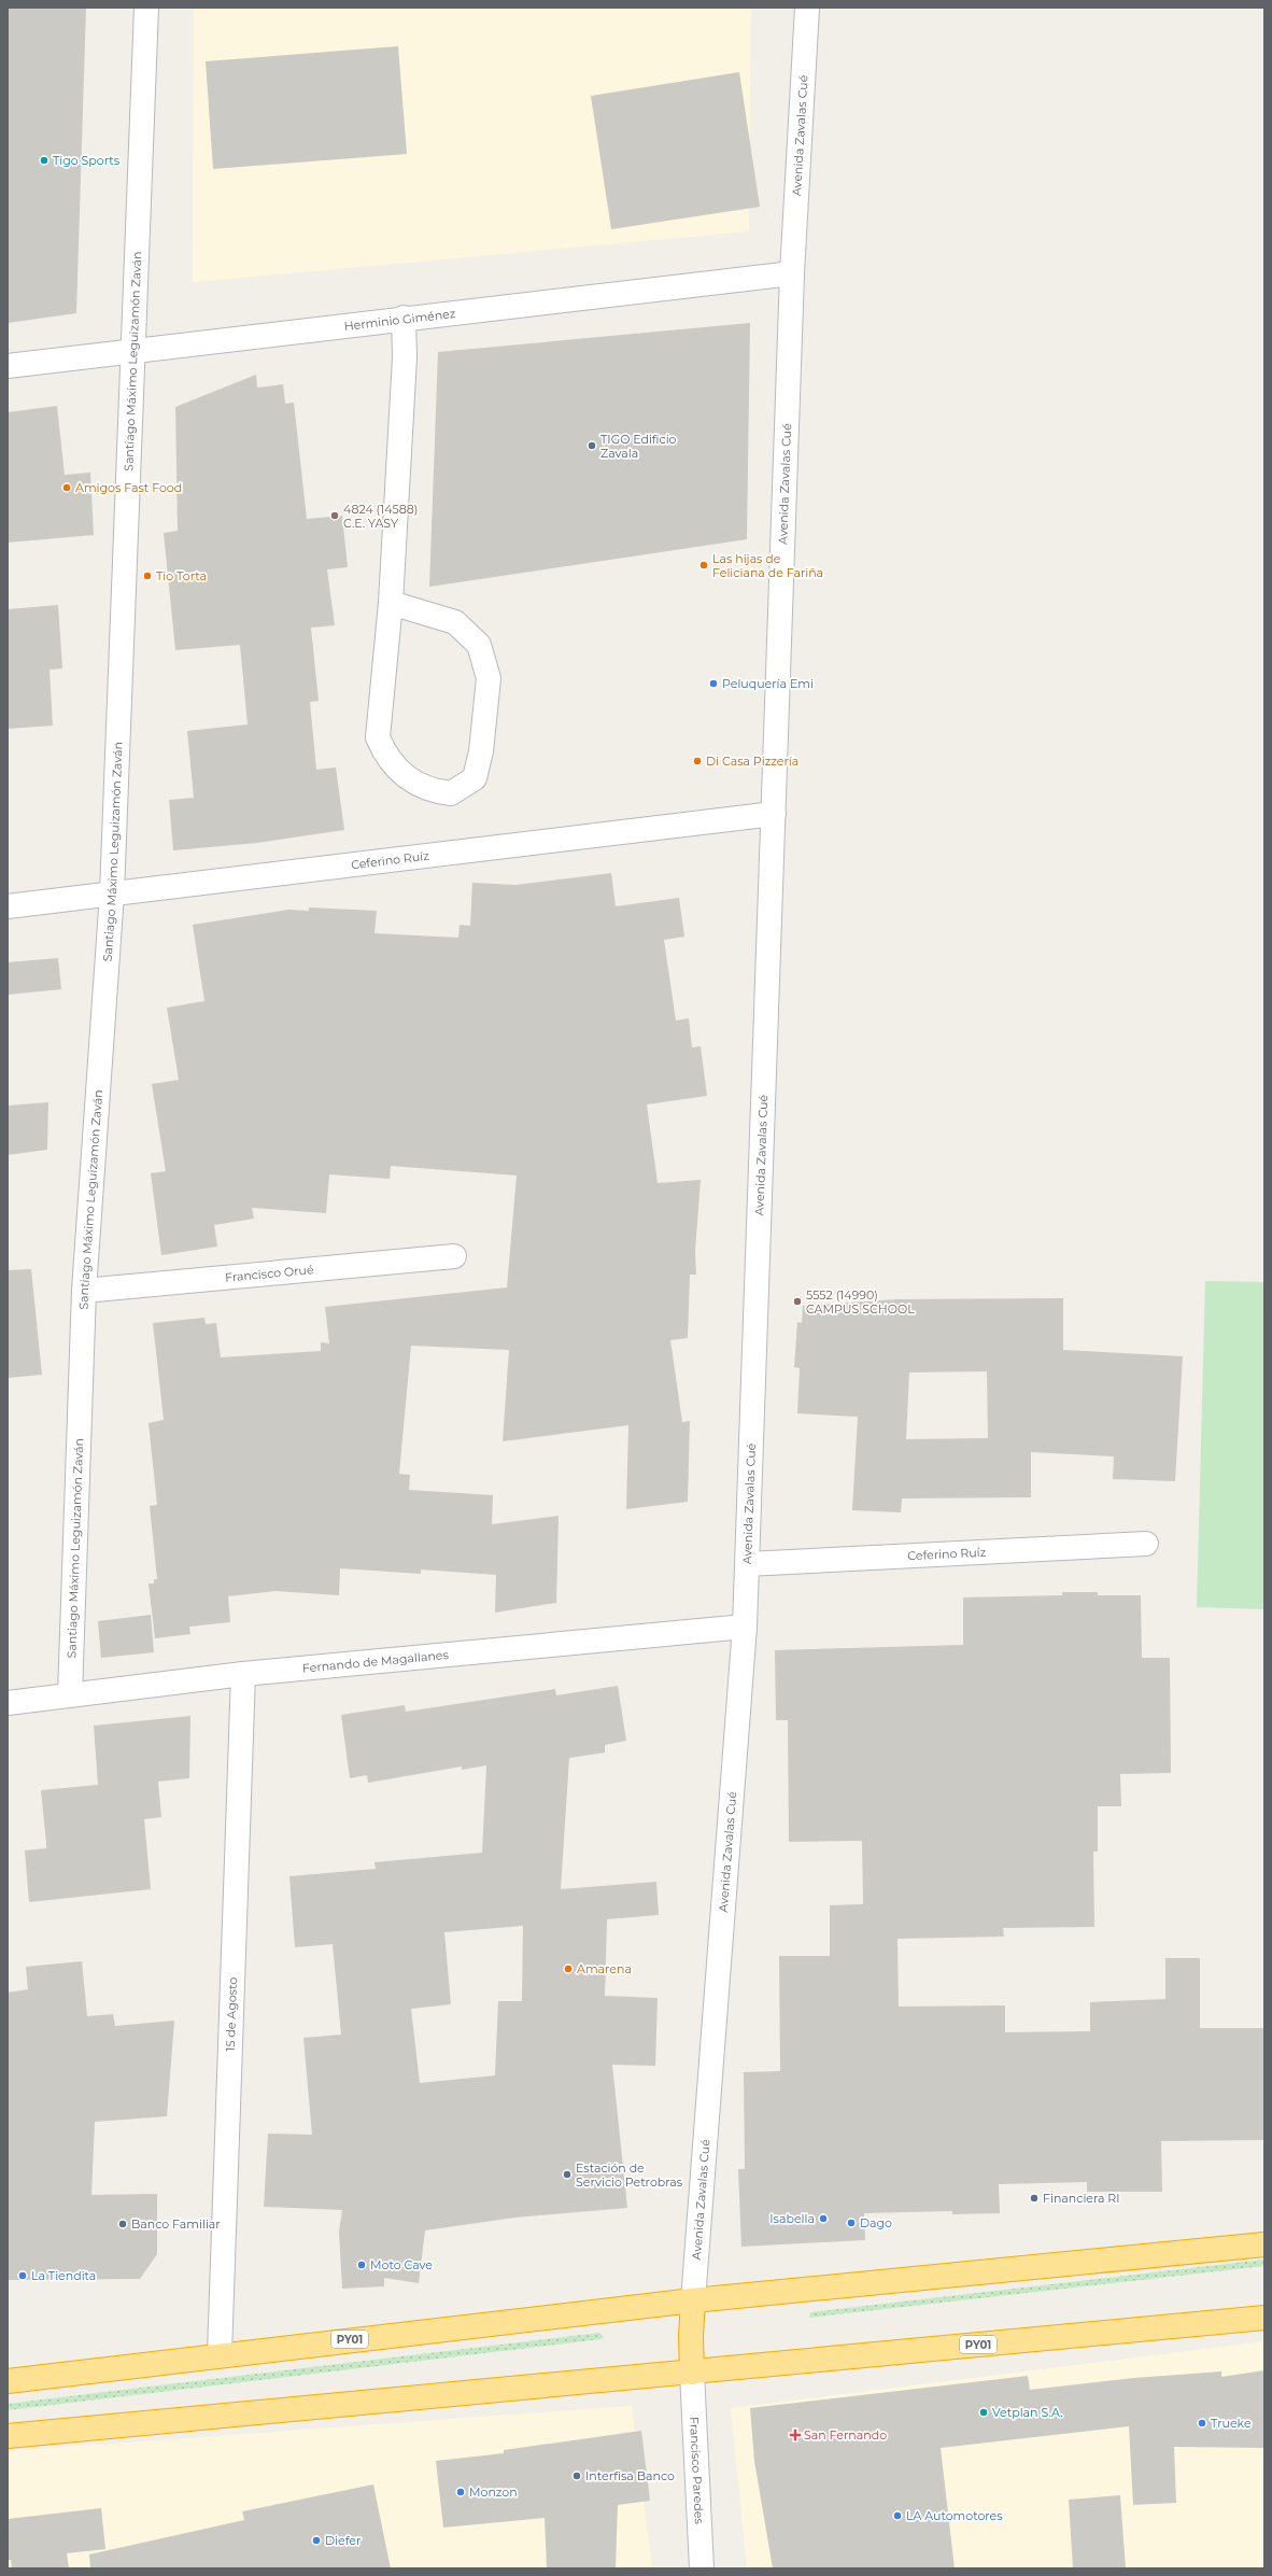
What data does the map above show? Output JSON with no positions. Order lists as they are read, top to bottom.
{
  "streets": {
    "highway": ["PY01"],
    "street": [
      "Avenida Zavalas Cué",
      "Herminio Giménez",
      "Santiago Máximo Leguizamón Zaván",
      "Ceferino Ruíz",
      "Francisco Orué",
      "Fernando de Magallanes",
      "15 de Agosto",
      "Francisco Paredes"
    ]
  },
  "crossings": [
    ["Avenida Zavalas Cué", "Herminio Giménez"],
    ["Avenida Zavalas Cué", "Ceferino Ruíz"],
    ["Avenida Zavalas Cué", "Fernando de Magallanes"],
    ["Avenida Zavalas Cué", "PY01"],
    ["Herminio Giménez", "Santiago Máximo Leguizamón Zaván"],
    ["Santiago Máximo Leguizamón Zaván", "Ceferino Ruíz"],
    ["Santiago Máximo Leguizamón Zaván", "Francisco Orué"],
    ["Santiago Máximo Leguizamón Zaván", "Fernando de Magallanes"],
    ["Fernando de Magallanes", "15 de Agosto"],
    ["15 de Agosto", "PY01"],
    ["PY01", "Francisco Paredes"]
  ],
  "places": {
    "other": [
      "Tigo Sports",
      "TIGO Edificio Zavala",
      "Amigos Fast Food",
      "4824 (14588) C.E. YASY",
      "Las hijas de Feliciana de Fariña",
      "Tio Torta",
      "Peluquería Emi",
      "Di Casa Pizzería",
      "5552 (14990) CAMPUS SCHOOL",
      "Amarena",
      "Estación de Servicio Petrobras",
      "Financiera RI",
      "Isabella",
      "Dago",
      "Banco Familiar",
      "Moto Cave",
      "La Tiendita",
      "Vetplan S.A.",
      "Trueke",
      "Interfisa Banco",
      "Monzon",
      "LA Automotores",
      "Diefer"
    ],
    "health": ["San Fernando"]
  }
}
